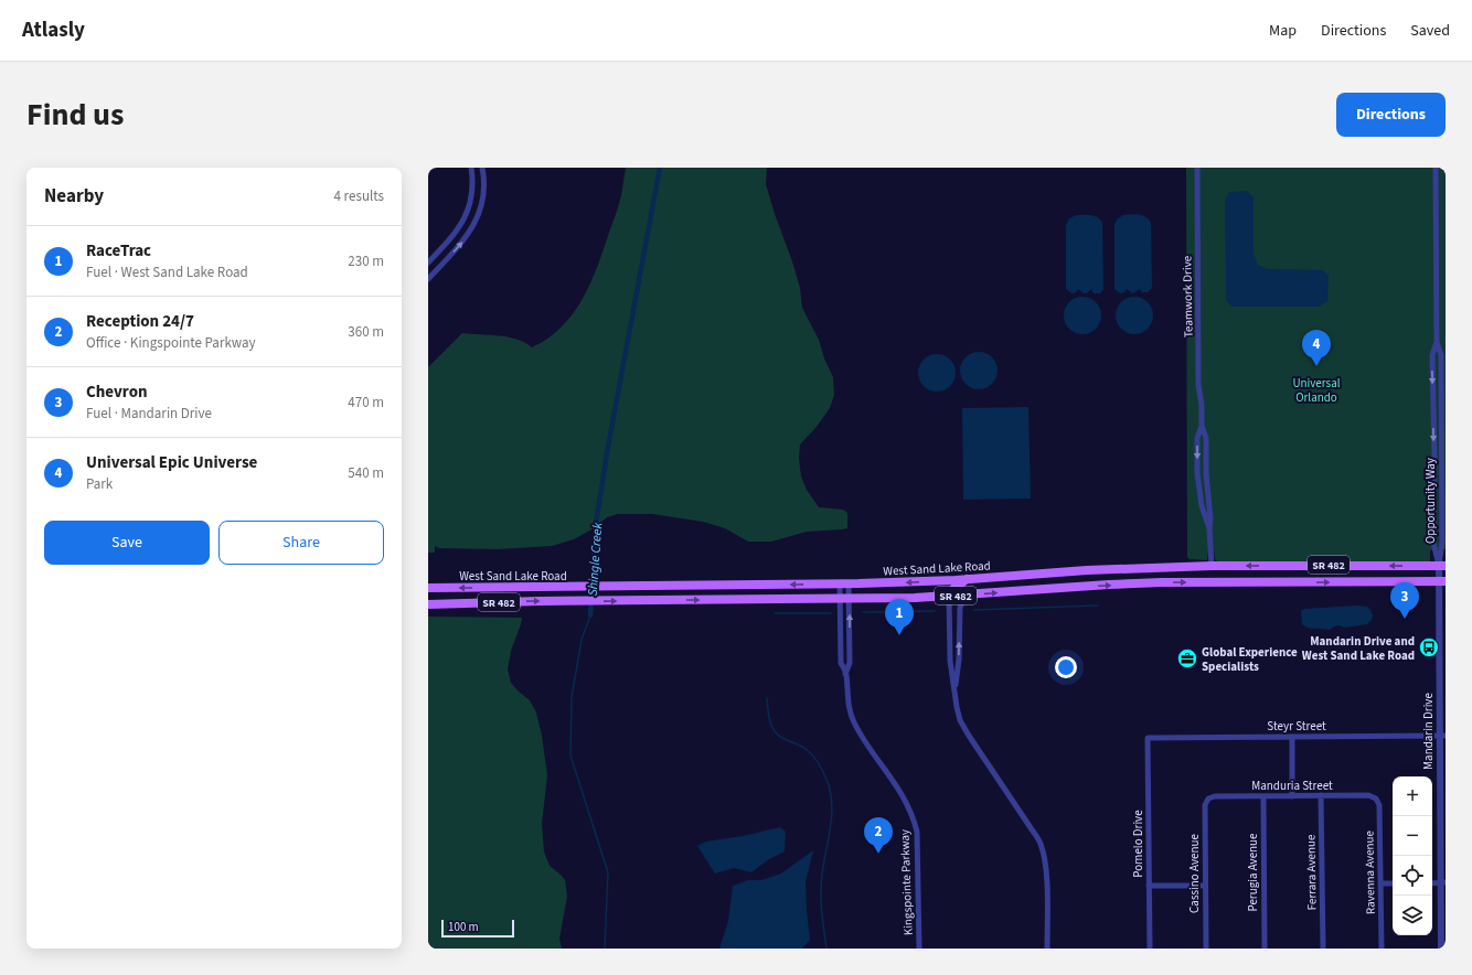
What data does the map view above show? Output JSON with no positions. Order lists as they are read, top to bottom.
{
  "streets": {
    "main road": ["SR 482", "West Sand Lake Road"],
    "street": [
      "Teamwork Drive",
      "Opportunity Way",
      "Steyr Street",
      "Mandarin Drive",
      "Manduria Street",
      "Pomelo Drive",
      "Perugia Avenue",
      "Ferrara Avenue",
      "Ravenna Avenue",
      "Cassino Avenue",
      "Kingspointe Parkway"
    ]
  },
  "crossings": [
    ["Teamwork Drive", "West Sand Lake Road"],
    ["Opportunity Way", "West Sand Lake Road"],
    ["Opportunity Way", "Mandarin Drive"],
    ["West Sand Lake Road", "Mandarin Drive"],
    ["West Sand Lake Road", "Kingspointe Parkway"],
    ["Steyr Street", "Mandarin Drive"],
    ["Steyr Street", "Pomelo Drive"],
    ["Manduria Street", "Perugia Avenue"],
    ["Manduria Street", "Ferrara Avenue"],
    ["Manduria Street", "Ravenna Avenue"],
    ["Manduria Street", "Cassino Avenue"]
  ],
  "water": ["Shingle Creek"],
  "parks": ["Universal Orlando"],
  "places": {
    "bus stop": ["Mandarin Drive and West Sand Lake Road"],
    "office": ["Global Experience Specialists"]
  },
  "scale_bar": "100 m",
  "page": {
    "header": "Atlasly",
    "nav": ["Map", "Directions", "Saved"],
    "title": "Find us",
    "buttons": [
      "Directions",
      ["Save", "Share"]
    ],
    "heading": ["Nearby", "4 results"],
    "list": [
      {
        "mark": "1",
        "name": "RaceTrac",
        "note": "Fuel · West Sand Lake Road",
        "value": "230 m"
      },
      {
        "mark": "2",
        "name": "Reception 24/7",
        "note": "Office · Kingspointe Parkway",
        "value": "360 m"
      },
      {
        "mark": "3",
        "name": "Chevron",
        "note": "Fuel · Mandarin Drive",
        "value": "470 m"
      },
      {
        "mark": "4",
        "name": "Universal Epic Universe",
        "note": "Park",
        "value": "540 m"
      }
    ],
    "pins": [
      "4",
      "3",
      "1",
      "2"
    ],
    "map_buttons": ["+", "−"],
    "scale": "100 m"
  }
}
